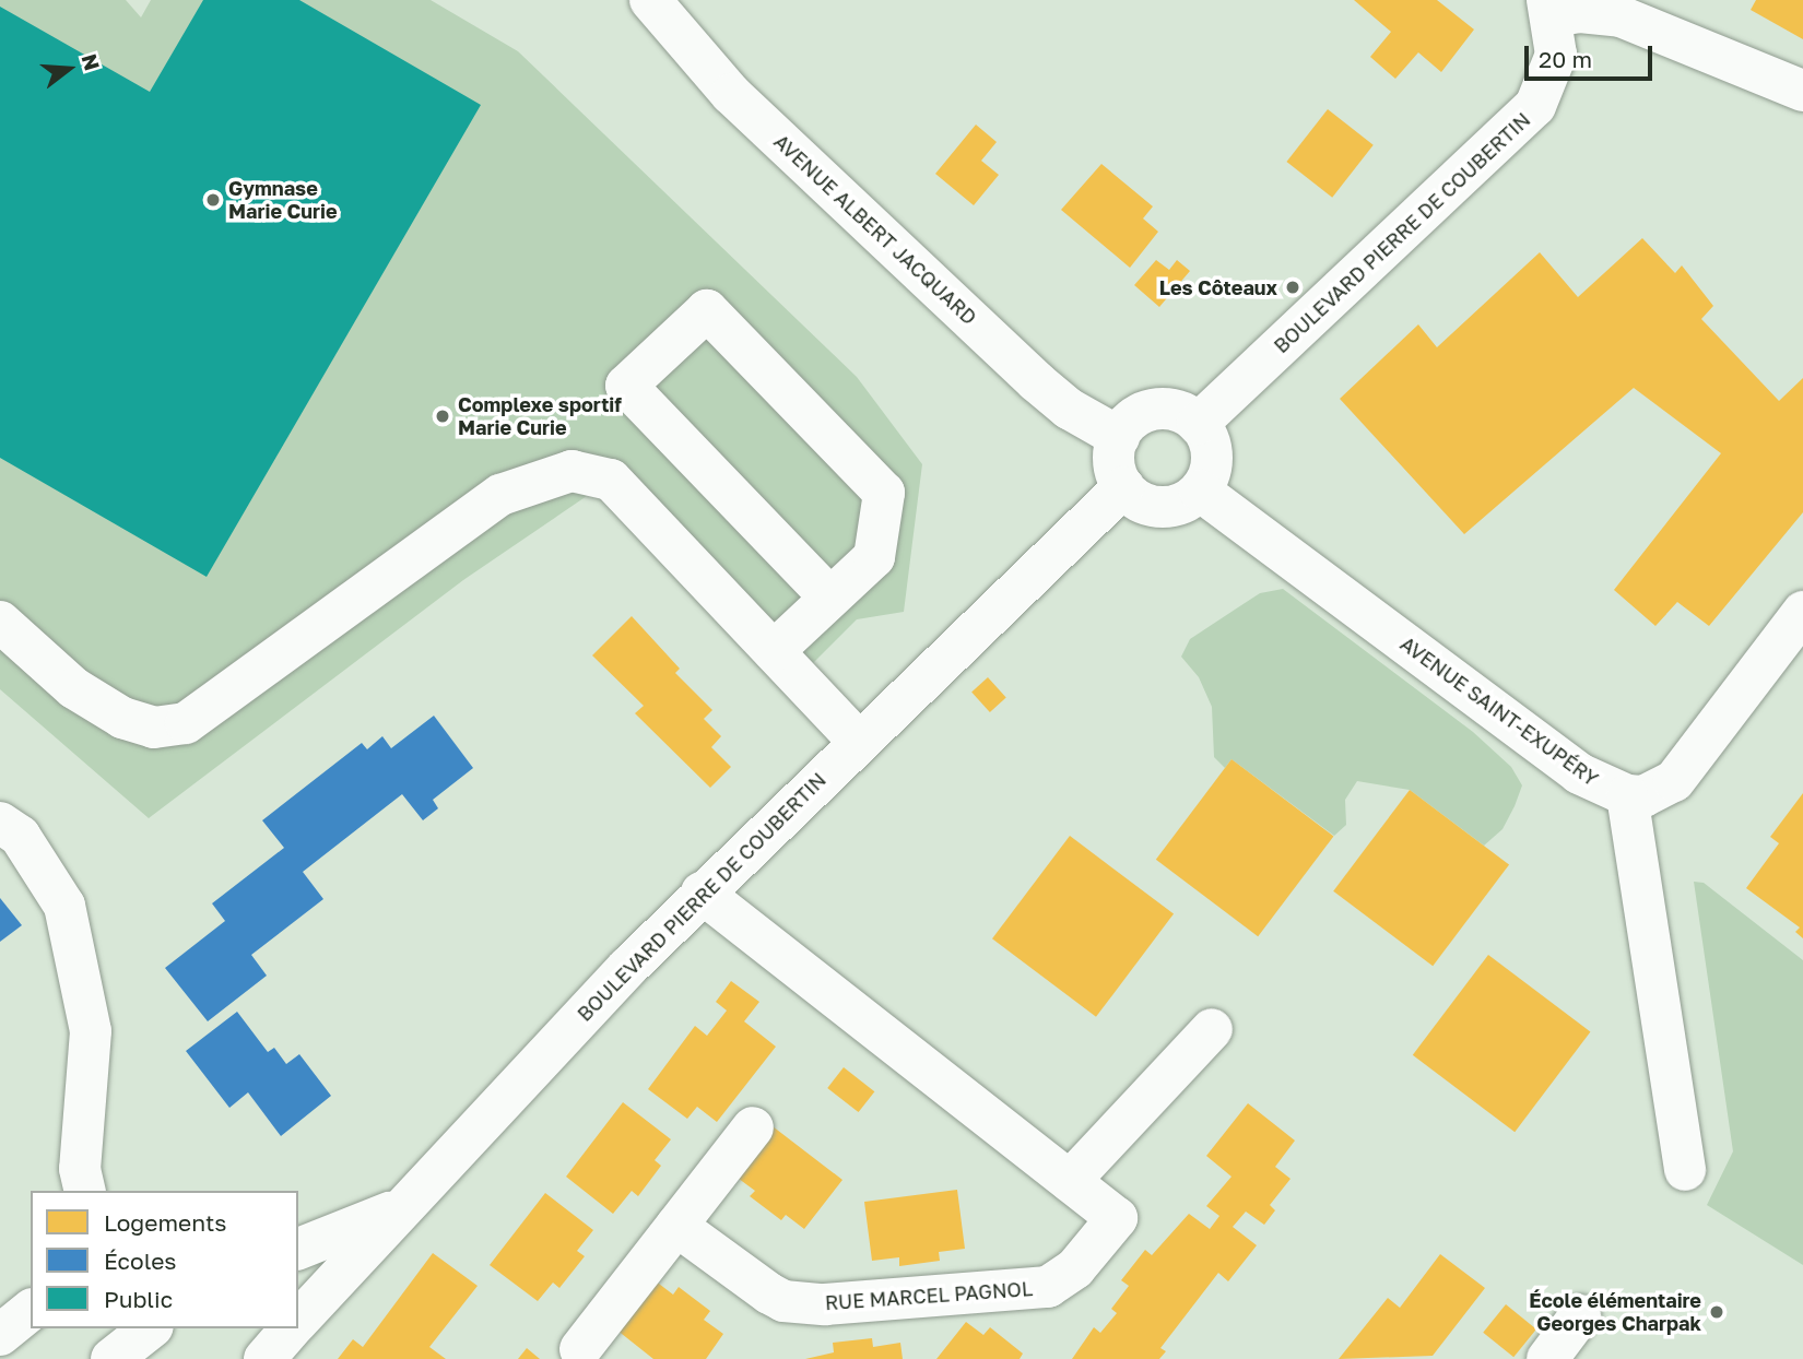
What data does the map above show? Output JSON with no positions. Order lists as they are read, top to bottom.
{
  "streets": {
    "street": [
      "AVENUE ALBERT JACQUARD",
      "BOULEVARD PIERRE DE COUBERTIN",
      "AVENUE SAINT-EXUPÉRY",
      "RUE MARCEL PAGNOL"
    ]
  },
  "crossings": [
    ["AVENUE ALBERT JACQUARD", "BOULEVARD PIERRE DE COUBERTIN"],
    ["AVENUE ALBERT JACQUARD", "AVENUE SAINT-EXUPÉRY"],
    ["BOULEVARD PIERRE DE COUBERTIN", "AVENUE SAINT-EXUPÉRY"],
    ["BOULEVARD PIERRE DE COUBERTIN", "RUE MARCEL PAGNOL"]
  ],
  "places": [
    "Gymnase Marie Curie",
    "Les Côteaux",
    "Complexe sportif Marie Curie",
    "École élémentaire Georges Charpak"
  ],
  "legend": ["Logements", "Écoles", "Public"],
  "scale_bar": "20 m",
  "north": "right"
}
